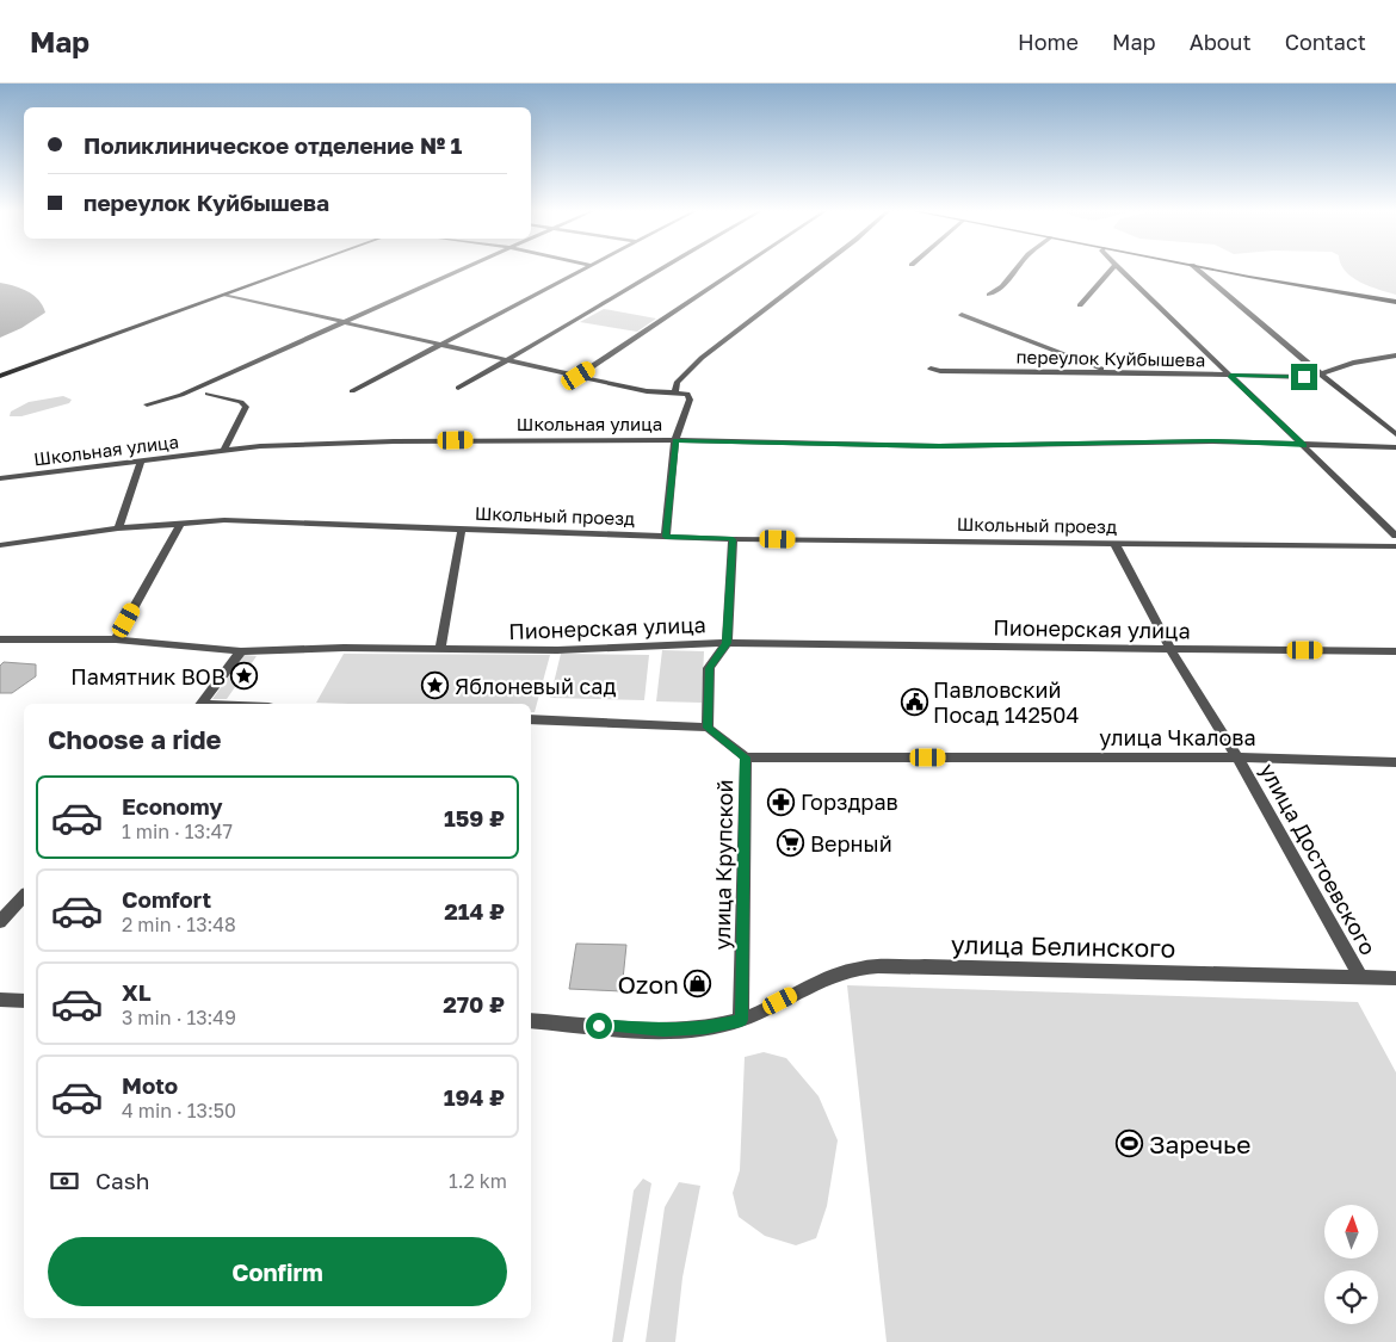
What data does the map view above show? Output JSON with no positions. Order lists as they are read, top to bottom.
{
  "streets": {
    "street": [
      "переулок Куйбышева",
      "Школьная улица",
      "Школьный проезд",
      "Пионерская улица",
      "улица Чкалова",
      "улица Достоевского",
      "улица Крупской",
      "улица Белинского"
    ]
  },
  "crossings": [
    ["Школьный проезд", "улица Достоевского"],
    ["Пионерская улица", "улица Достоевского"],
    ["улица Чкалова", "улица Достоевского"],
    ["улица Чкалова", "улица Крупской"],
    ["улица Достоевского", "улица Белинского"],
    ["улица Крупской", "улица Белинского"]
  ],
  "places": {
    "place": ["Памятник ВОВ", "Яблоневый сад"],
    "public building": ["Павловский Посад 142504"],
    "pharmacy": ["Горздрав"],
    "supermarket": ["Верный"],
    "shop": ["Ozon"],
    "sports": ["Заречье"]
  },
  "north": "top",
  "page": {
    "header": "Map",
    "nav": [
      "Home",
      "Map",
      "About",
      "Contact"
    ],
    "banner": ["Поликлиническое отделение № 1", "переулок Куйбышева"],
    "heading": "Choose a ride",
    "list": [
      {
        "name": "Economy",
        "note": "1 min · 13:47",
        "value": "159 ₽"
      },
      {
        "name": "Comfort",
        "note": "2 min · 13:48",
        "value": "214 ₽"
      },
      {
        "name": "XL",
        "note": "3 min · 13:49",
        "value": "270 ₽"
      },
      {
        "name": "Moto",
        "note": "4 min · 13:50",
        "value": "194 ₽"
      }
    ],
    "pay": ["Cash", "1.2 km"],
    "buttons": "Confirm"
  }
}
